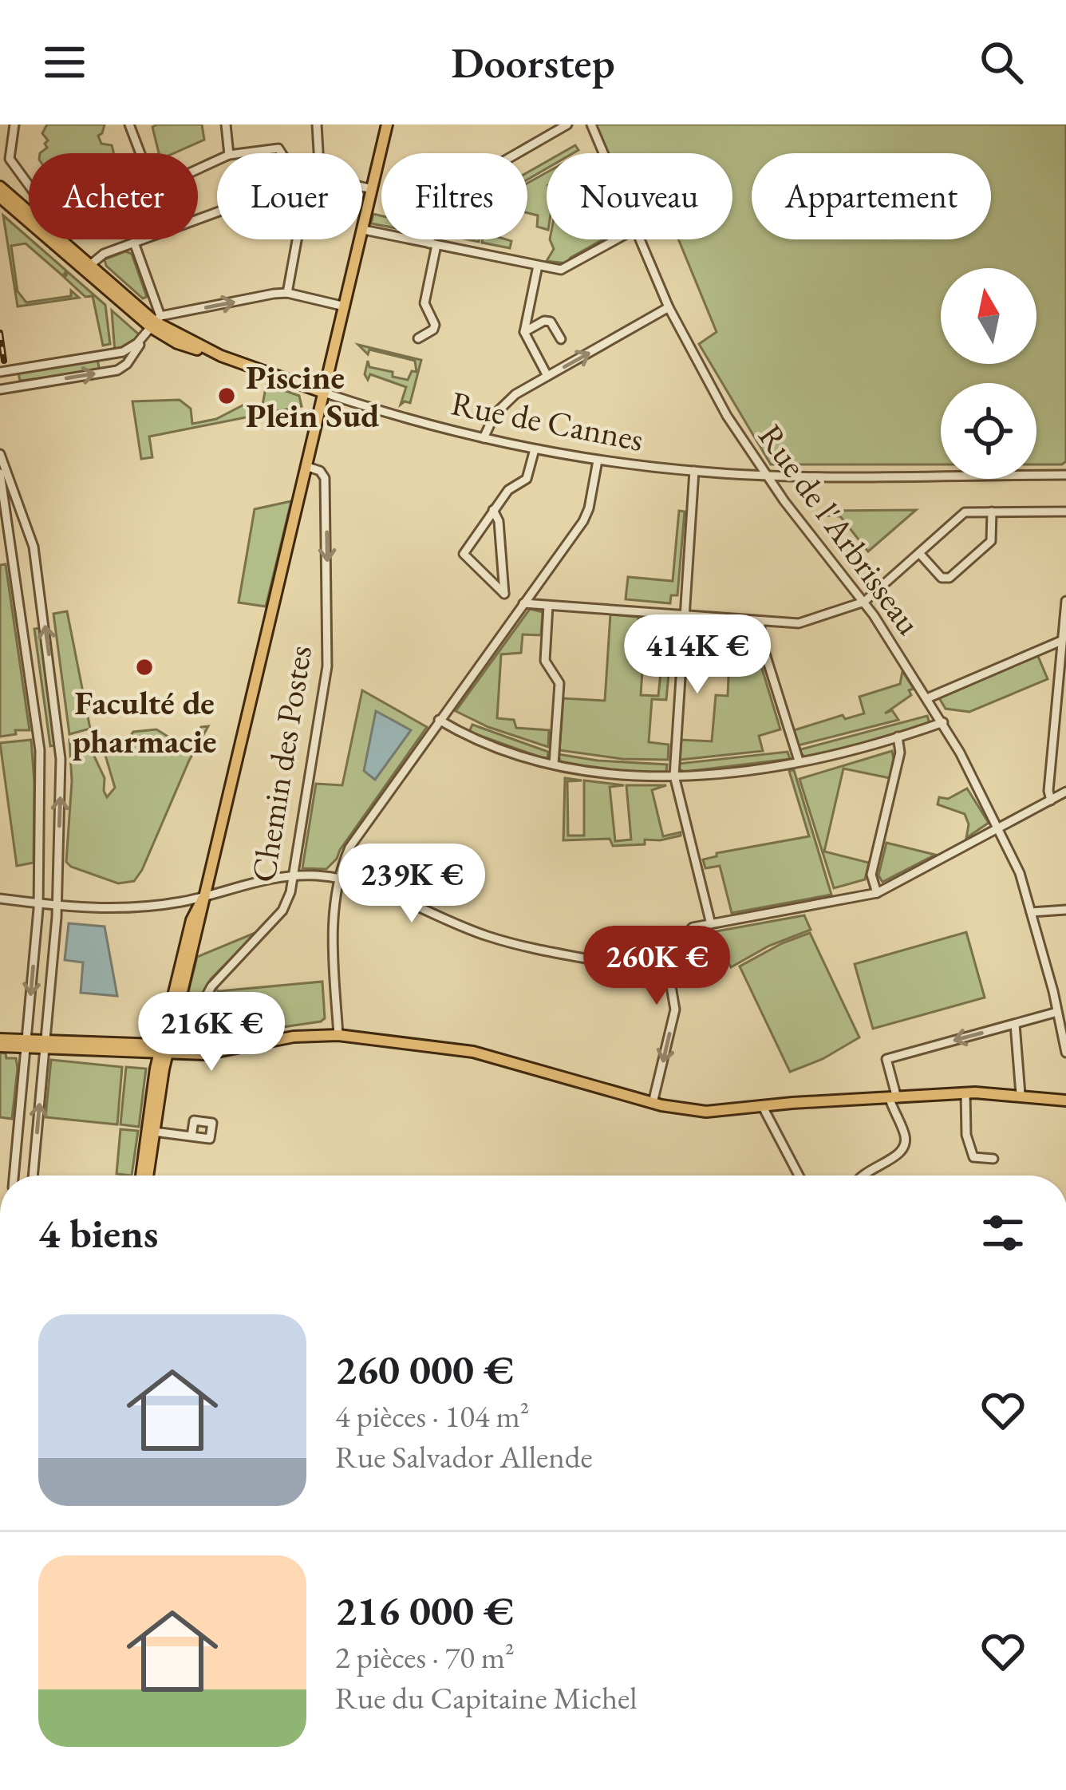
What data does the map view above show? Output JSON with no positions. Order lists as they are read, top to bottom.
{
  "streets": {
    "street": ["Rue de Cannes", "Rue de l'Arbrisseau", "Chemin des Postes"]
  },
  "crossings": [
    ["Rue de Cannes", "Rue de l'Arbrisseau"]
  ],
  "one_way": ["Chemin des Postes"],
  "places": ["Piscine Plein Sud", "Faculté de pharmacie"],
  "north": "top",
  "page": {
    "header": "Doorstep",
    "chip": [
      "Acheter",
      "Louer",
      "Filtres",
      "Nouveau",
      "Appartement"
    ],
    "price": [
      "414K €",
      "239K €",
      "260K €",
      "216K €"
    ],
    "heading": "4 biens",
    "list": [
      {
        "name": "260 000 €",
        "note": "4 pièces · 104 m² · Rue Salvador Allende"
      },
      {
        "name": "216 000 €",
        "note": "2 pièces · 70 m² · Rue du Capitaine Michel"
      }
    ]
  }
}
